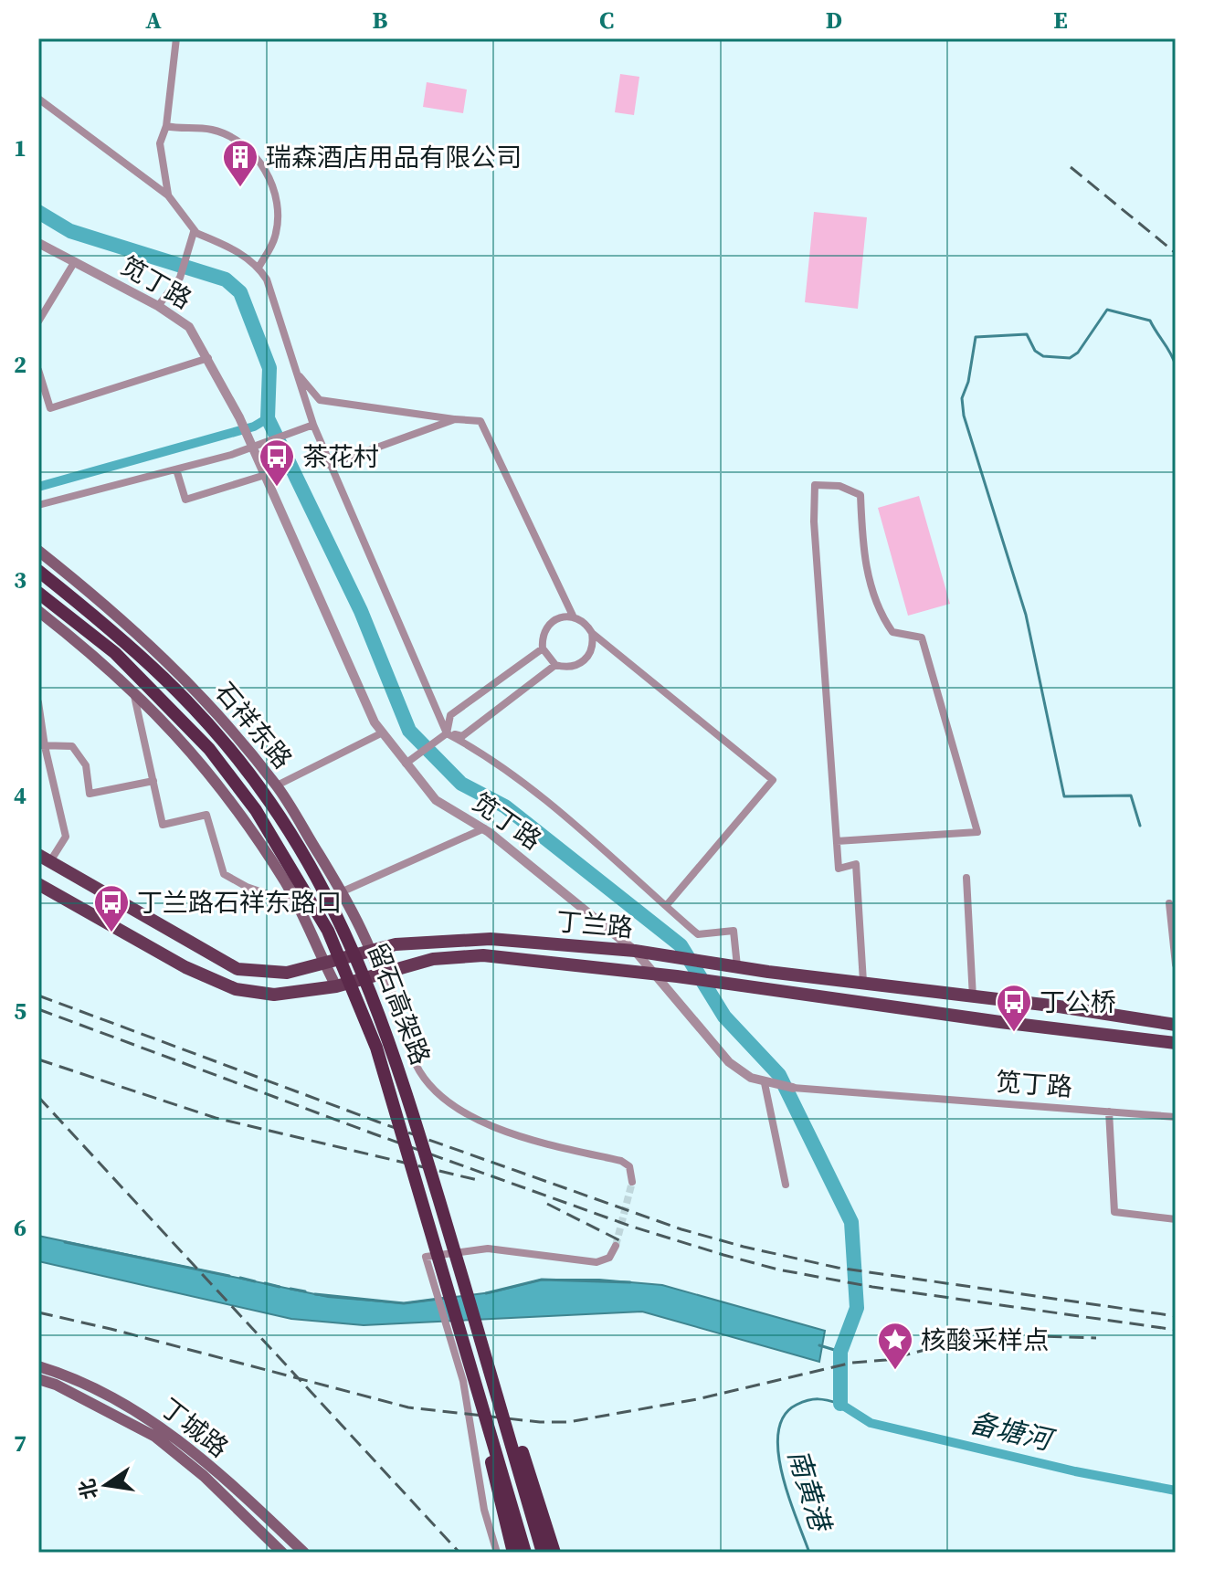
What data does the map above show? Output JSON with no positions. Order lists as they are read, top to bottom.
{
  "streets": {
    "highway": ["留石高架路"],
    "main road": ["石祥东路", "丁兰路", "丁城路"],
    "street": ["笕丁路"]
  },
  "crossings": [
    ["笕丁路", "丁兰路"],
    ["石祥东路", "丁兰路"]
  ],
  "water": ["备塘河", "南黄港"],
  "places": {
    "building": ["瑞森酒店用品有限公司"],
    "bus stop": ["茶花村", "丁兰路石祥东路口", "丁公桥"],
    "place": ["核酸采样点"]
  },
  "north": "left",
  "grid": {
    "columns": [
      "A",
      "B",
      "C",
      "D",
      "E"
    ],
    "rows": [
      "1",
      "2",
      "3",
      "4",
      "5",
      "6",
      "7"
    ]
  }
}
